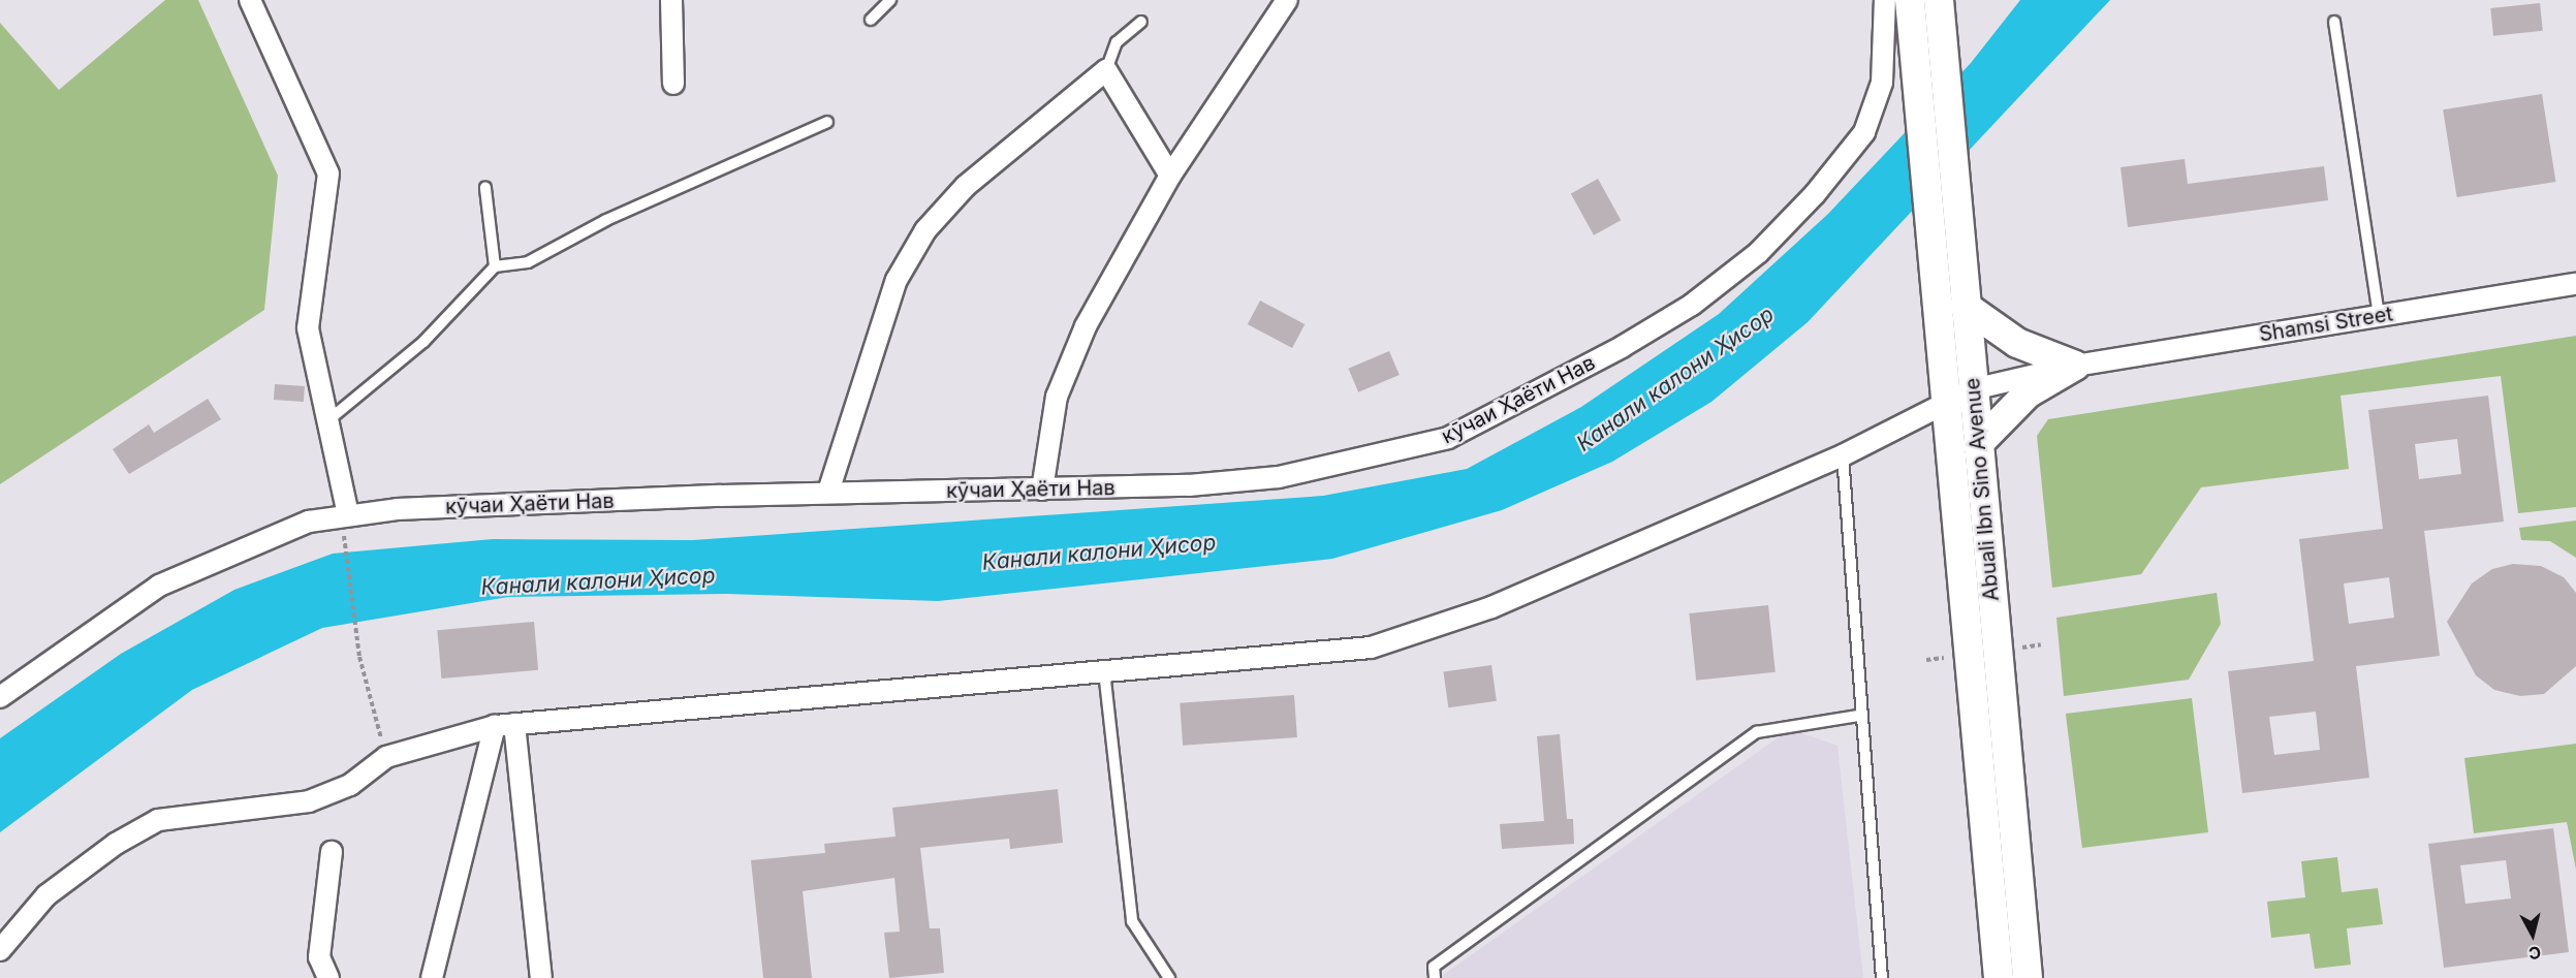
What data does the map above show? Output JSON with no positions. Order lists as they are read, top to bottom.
{
  "streets": {
    "main road": ["Abuali Ibn Sino Avenue"],
    "street": ["Shamsi Street", "кӯчаи Ҳаёти Нав"]
  },
  "crossings": [
    ["Shamsi Street", "Abuali Ibn Sino Avenue"]
  ],
  "water": ["Канали калони Ҳисор"],
  "north": "bottom"
}
